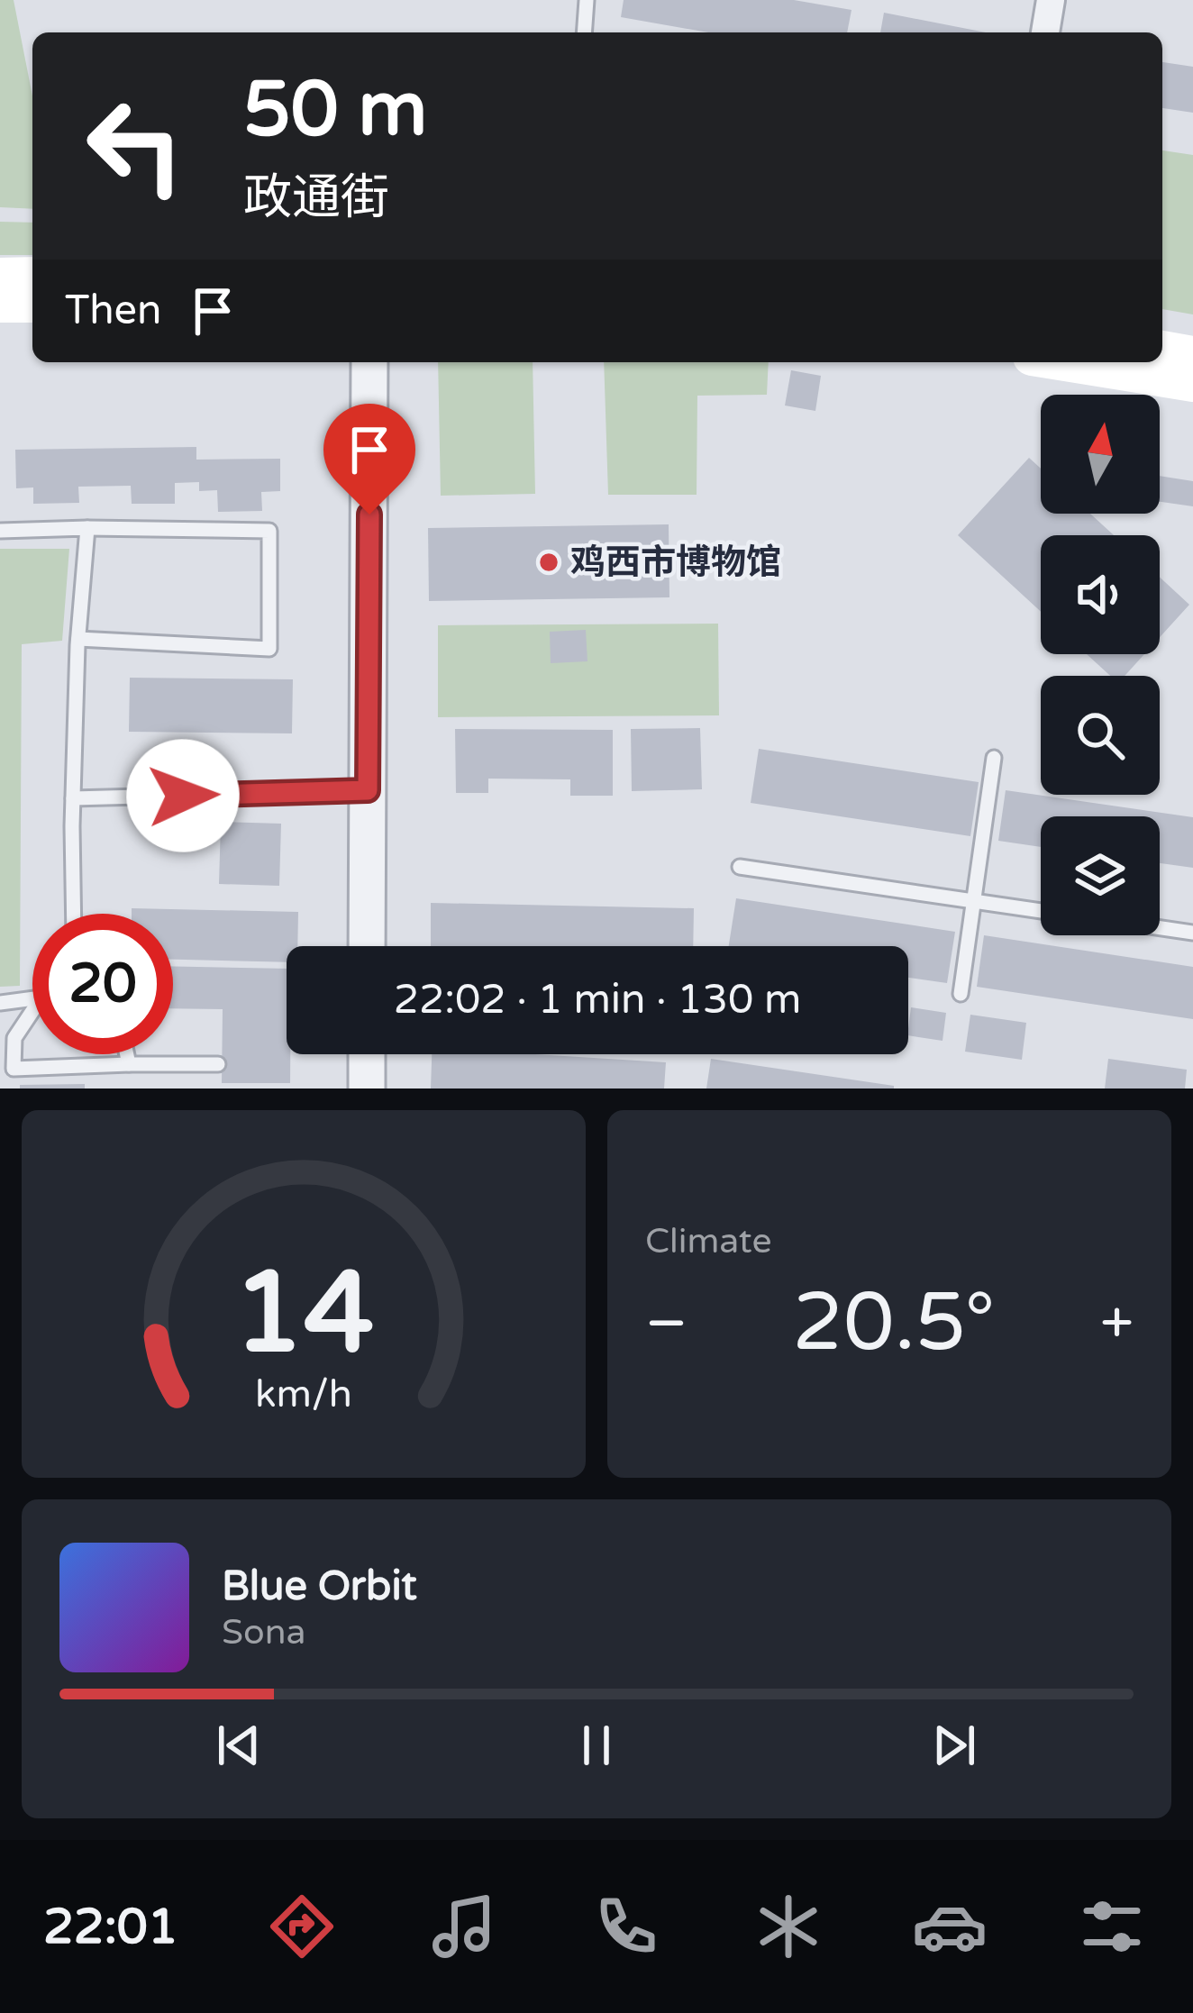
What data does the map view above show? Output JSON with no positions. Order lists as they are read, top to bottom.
{
  "places": ["鸡西市博物馆"],
  "north": "top",
  "page": {
    "turn": ["50 m", "政通街"],
    "then": "Then",
    "limit": "20",
    "trip": "22:02 · 1 min · 130 m",
    "tile": "Climate",
    "heat": ["−", "20.5°", "+"],
    "song": ["Blue Orbit", "Sona"],
    "tabs": "22:01",
    "gauge": ["14", "km/h"]
  }
}
